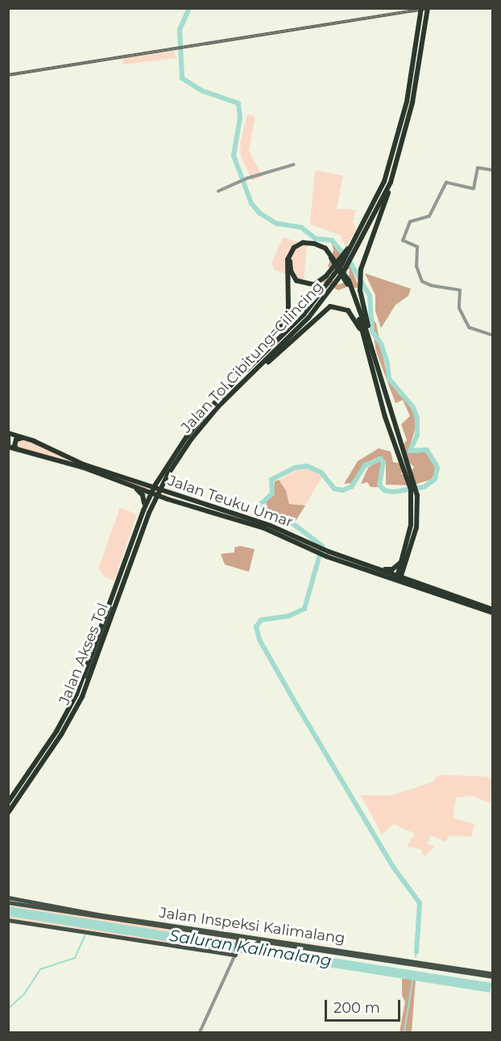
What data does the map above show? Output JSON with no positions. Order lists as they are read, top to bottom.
{
  "streets": {
    "highway": ["Jalan Tol Cibitung–Cilincing", "Jalan Teuku Umar"],
    "main road": ["Jalan Akses Tol", "Jalan Inspeksi Kalimalang"]
  },
  "crossings": [
    ["Jalan Tol Cibitung–Cilincing", "Jalan Akses Tol"],
    ["Jalan Teuku Umar", "Jalan Akses Tol"]
  ],
  "water": ["Saluran Kalimalang"],
  "scale_bar": "200 m"
}
